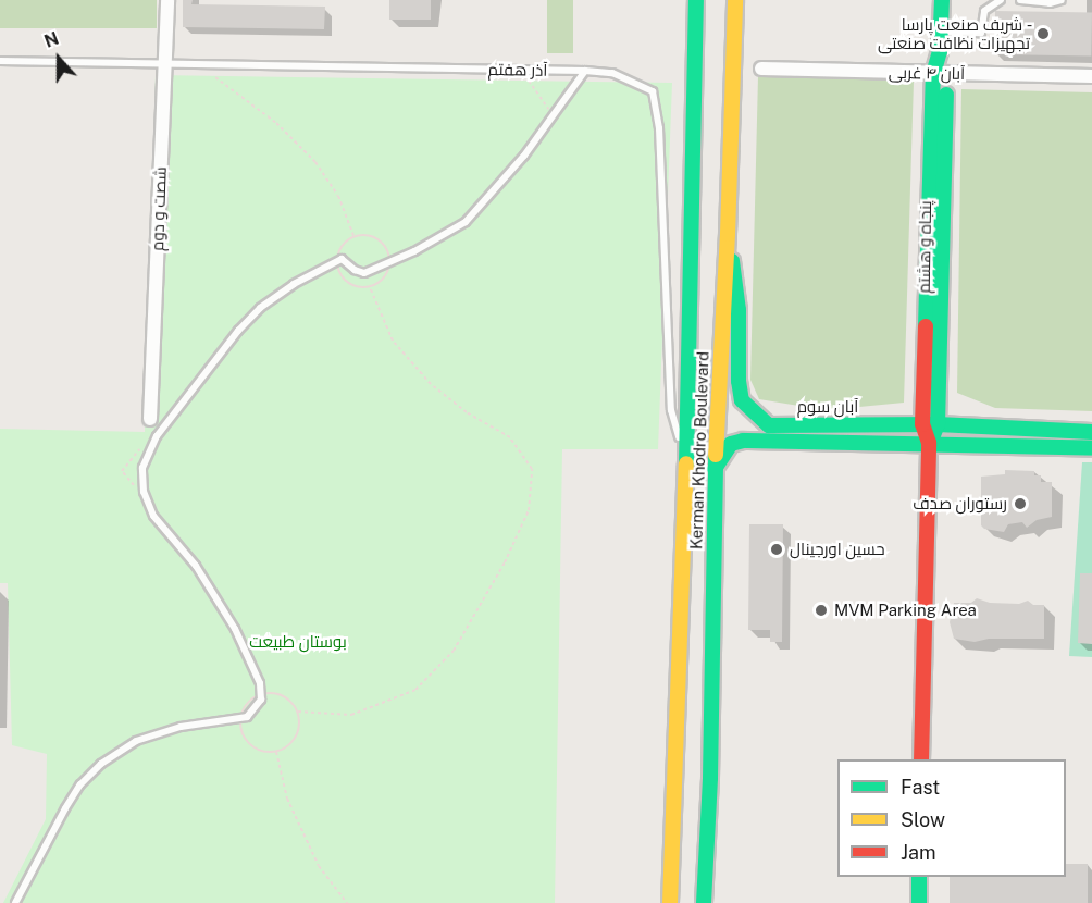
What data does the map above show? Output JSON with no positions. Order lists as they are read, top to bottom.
{
  "streets": {
    "street": [
      "آبان ۴ غربی",
      "شصت و دوم",
      "پنجاه و هشتم",
      "آبان سوم",
      "Kerman Khodro Boulevard"
    ],
    "lane": ["آذر هفتم"]
  },
  "crossings": [
    ["آذر هفتم", "شصت و دوم"],
    ["آذر هفتم", "Kerman Khodro Boulevard"],
    ["آبان ۴ غربی", "پنجاه و هشتم"],
    ["پنجاه و هشتم", "آبان سوم"],
    ["آبان سوم", "Kerman Khodro Boulevard"]
  ],
  "parks": ["بوستان طبیعت"],
  "places": [
    "شریف صنعت پارسا - تجهیزات نظافت صنعتی",
    "رستوران صدف",
    "حسین اورجینال",
    "MVM Parking Area"
  ],
  "legend": ["Fast", "Slow", "Jam"],
  "north": "top"
}
